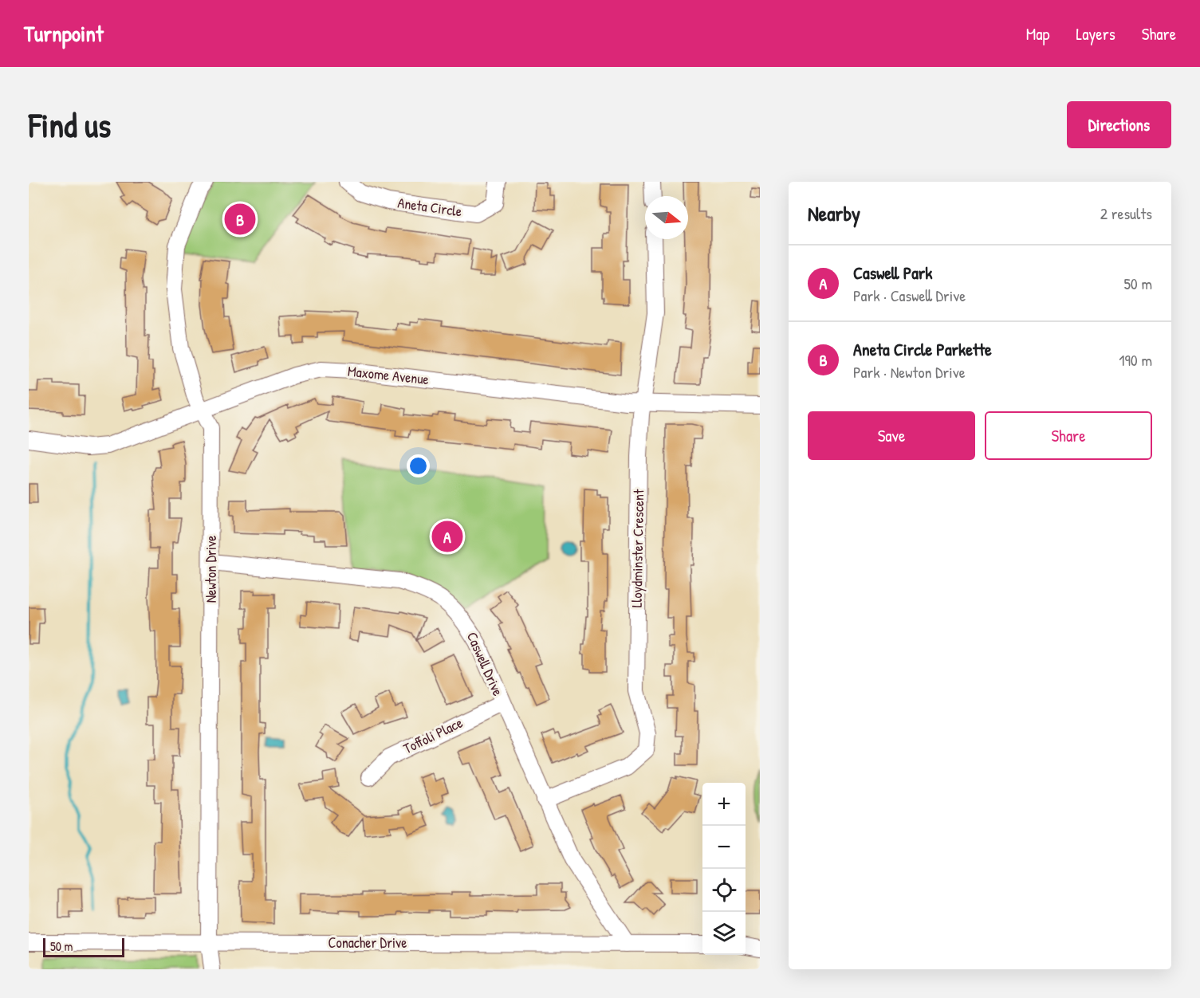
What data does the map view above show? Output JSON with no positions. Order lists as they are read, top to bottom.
{
  "streets": {
    "street": [
      "Aneta Circle",
      "Maxome Avenue",
      "Lloydminster Crescent",
      "Newton Drive",
      "Caswell Drive",
      "Toffoli Place",
      "Conacher Drive"
    ]
  },
  "crossings": [
    ["Maxome Avenue", "Lloydminster Crescent"],
    ["Maxome Avenue", "Newton Drive"],
    ["Lloydminster Crescent", "Caswell Drive"],
    ["Newton Drive", "Caswell Drive"],
    ["Newton Drive", "Conacher Drive"],
    ["Caswell Drive", "Toffoli Place"],
    ["Caswell Drive", "Conacher Drive"]
  ],
  "scale_bar": "50 m",
  "north": "right",
  "page": {
    "header": "Turnpoint",
    "nav": ["Map", "Layers", "Share"],
    "buttons": [
      "Directions",
      ["Save", "Share"]
    ],
    "title": "Find us",
    "heading": ["Nearby", "2 results"],
    "pins": ["B", "A"],
    "list": [
      {
        "mark": "A",
        "name": "Caswell Park",
        "note": "Park · Caswell Drive",
        "value": "50 m"
      },
      {
        "mark": "B",
        "name": "Aneta Circle Parkette",
        "note": "Park · Newton Drive",
        "value": "190 m"
      }
    ],
    "map_buttons": ["+", "−"],
    "scale": "50 m"
  }
}
